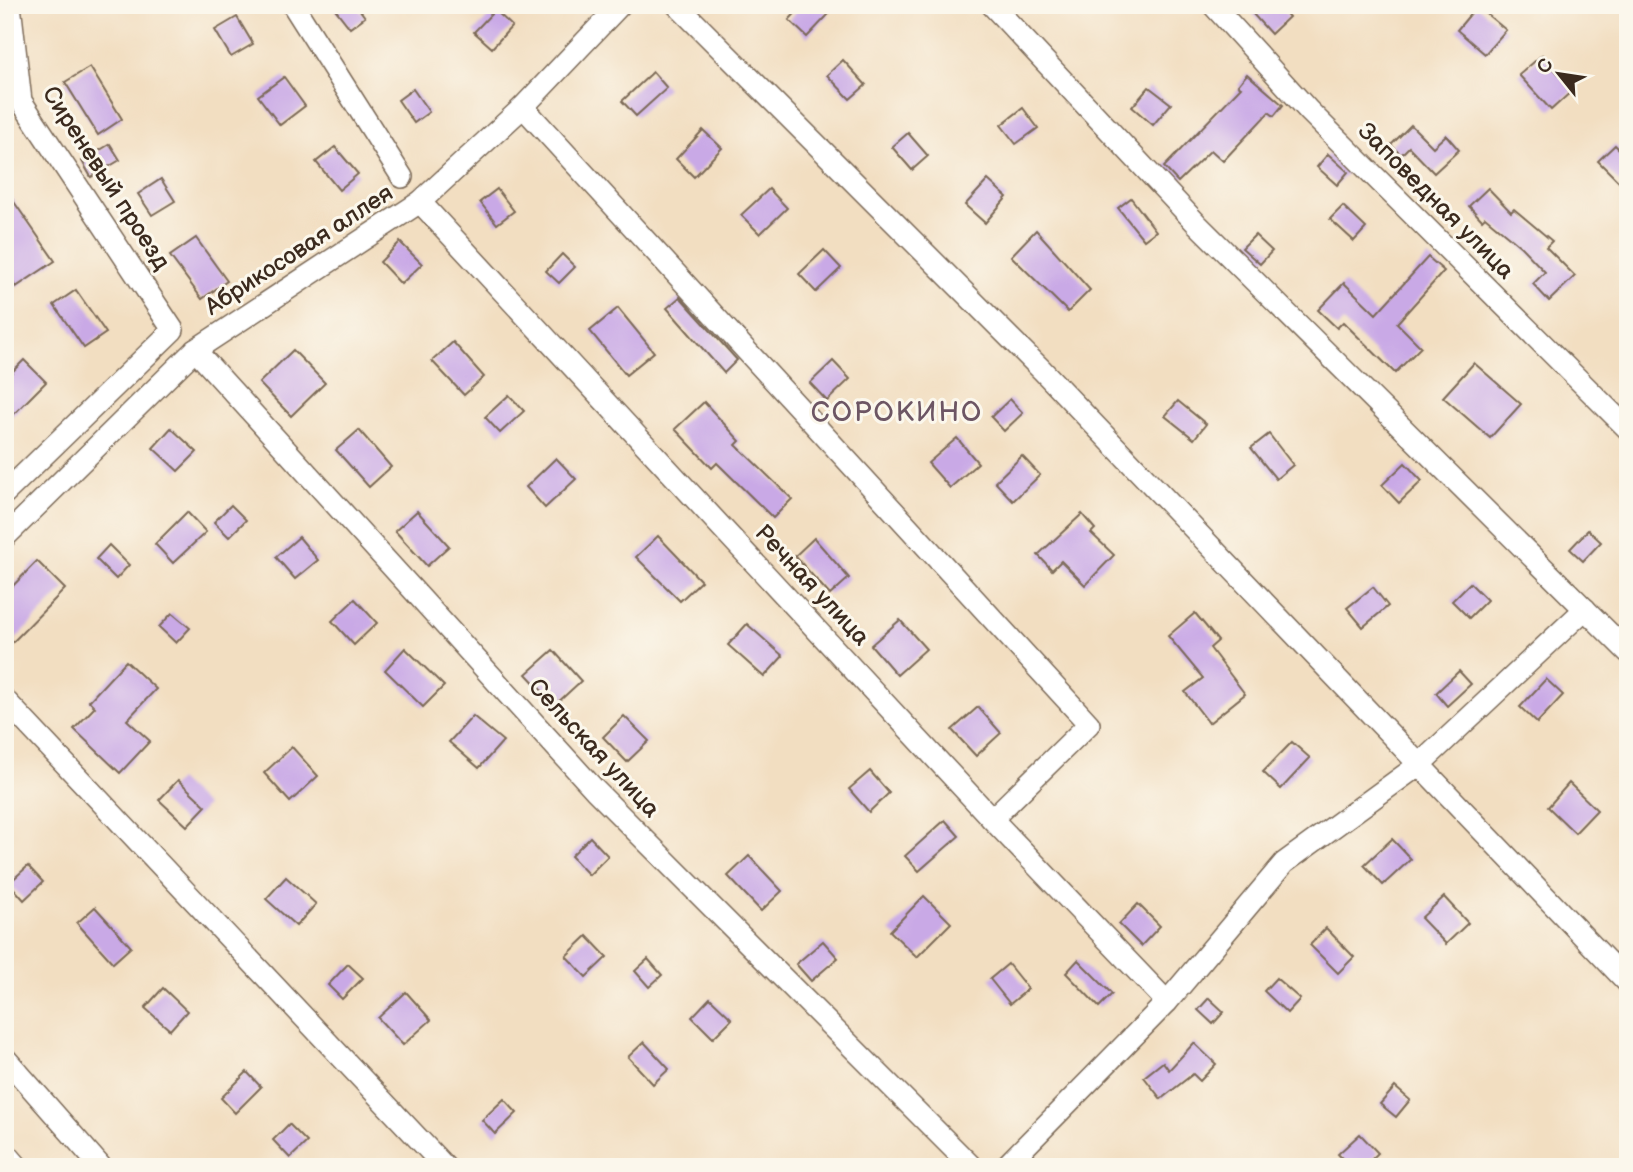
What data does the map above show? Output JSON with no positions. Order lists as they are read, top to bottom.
{
  "streets": {
    "street": [
      "Сиреневый проезд",
      "Заповедная улица",
      "Абрикосовая аллея",
      "Речная улица",
      "Сельская улица"
    ]
  },
  "crossings": [
    ["Абрикосовая аллея", "Речная улица"],
    ["Абрикосовая аллея", "Сельская улица"]
  ],
  "districts": ["СОРОКИНО"],
  "north": "top left"
}
